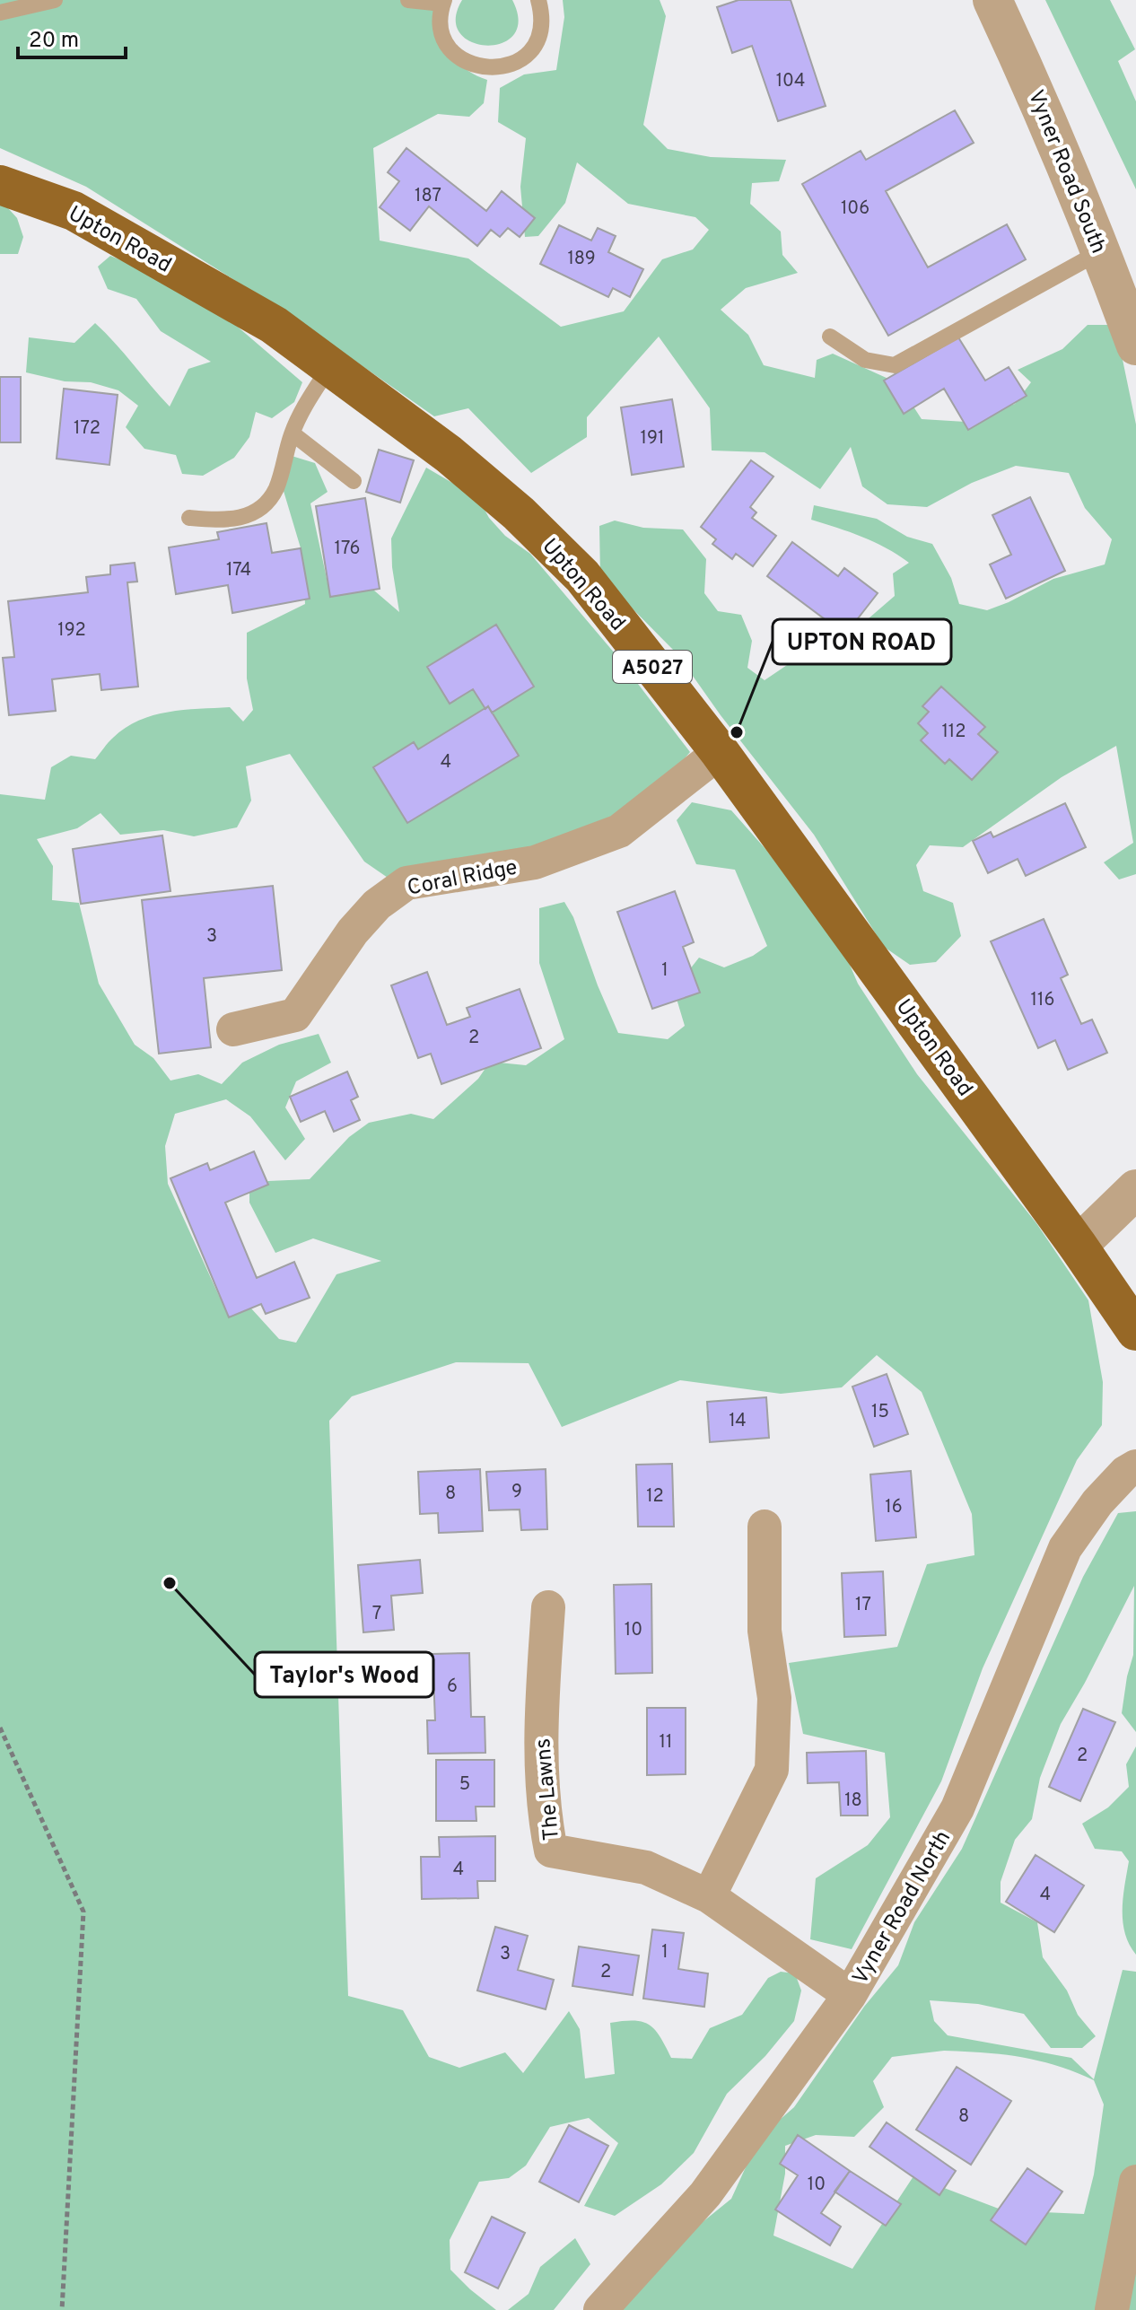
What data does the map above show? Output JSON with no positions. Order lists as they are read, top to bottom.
{
  "streets": {
    "main road": ["Upton Road", "A5027"],
    "street": [
      "Vyner Road South",
      "Coral Ridge",
      "The Lawns",
      "Vyner Road North"
    ]
  },
  "crossings": [
    ["Upton Road", "Coral Ridge"],
    ["The Lawns", "Vyner Road North"]
  ],
  "places": ["UPTON ROAD", "Taylor's Wood"],
  "house_numbers": [
    "104",
    "187",
    "106",
    "189",
    "172",
    "191",
    "176",
    "174",
    "192",
    "112",
    "4",
    "3",
    "1",
    "116",
    "2",
    "15",
    "14",
    "9",
    "8",
    "12",
    "16",
    "17",
    "7",
    "10",
    "6",
    "11",
    "2",
    "5",
    "18",
    "4",
    "4",
    "1",
    "3",
    "2",
    "8",
    "10"
  ],
  "scale_bar": "20 m"
}
